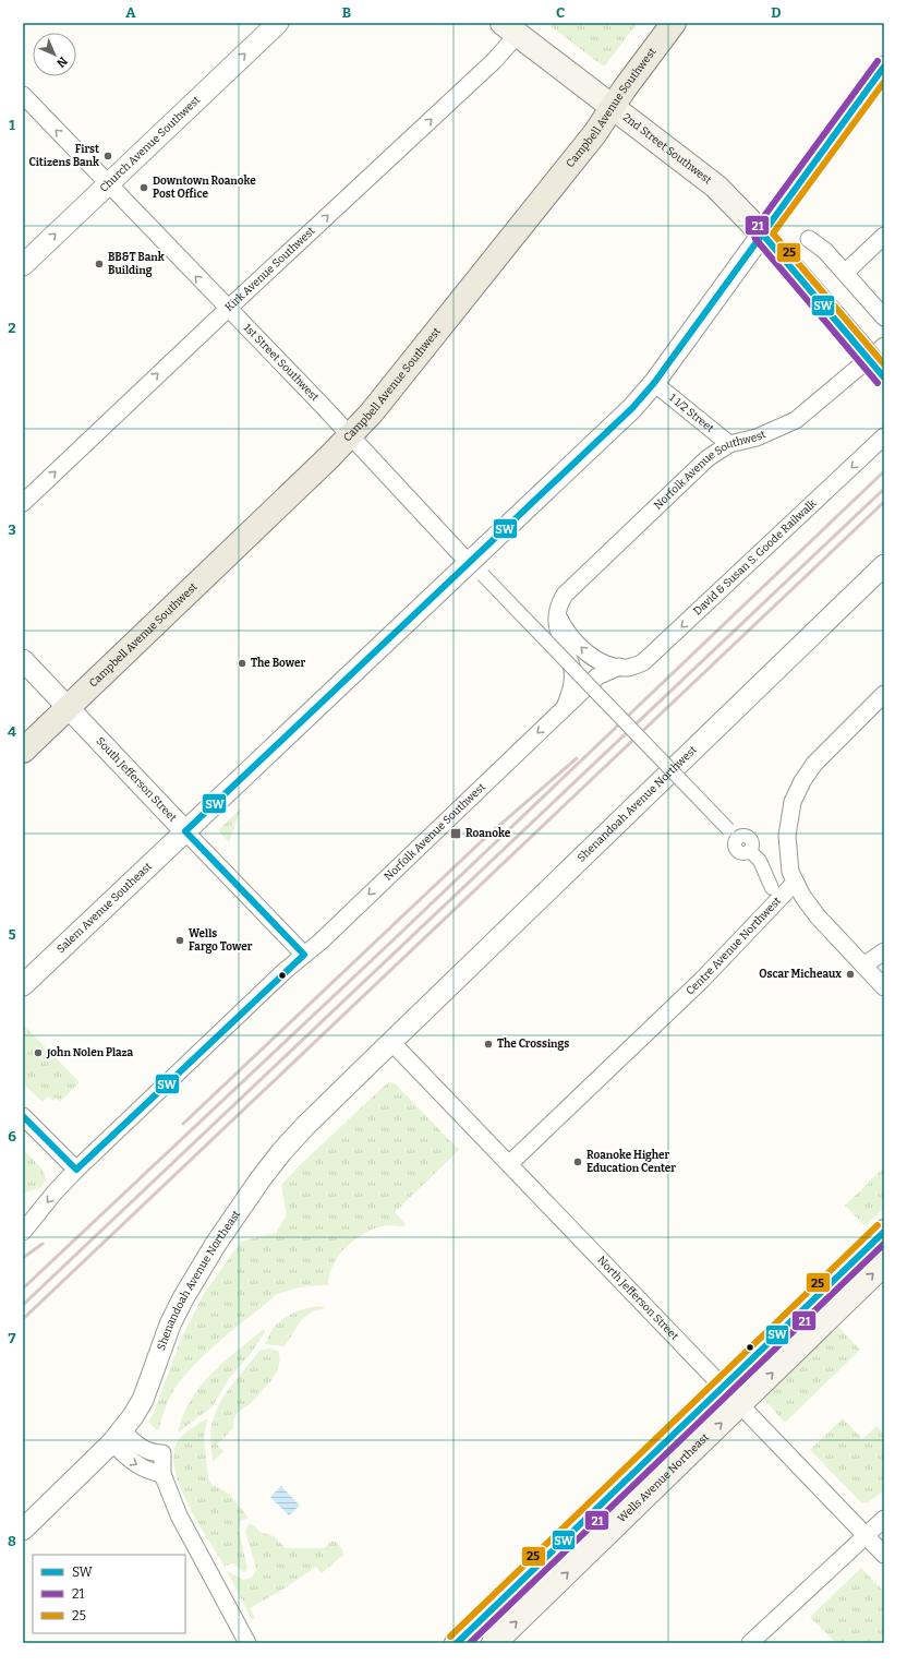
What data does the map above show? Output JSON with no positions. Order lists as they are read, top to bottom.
{
  "streets": {
    "main road": ["Campbell Avenue Southwest", "2nd Street Southwest", "Wells Avenue Northeast"],
    "street": [
      "Church Avenue Southwest",
      "Kirk Avenue Southwest",
      "1st Street Southwest",
      "1 1/2 Street",
      "Norfolk Avenue Southwest",
      "David & Susan S. Goode Railwalk",
      "South Jefferson Street",
      "Shenandoah Avenue Northwest",
      "Salem Avenue Southeast",
      "Centre Avenue Northwest",
      "Shenandoah Avenue Northeast",
      "North Jefferson Street"
    ]
  },
  "crossings": [
    ["Campbell Avenue Southwest", "2nd Street Southwest"],
    ["Campbell Avenue Southwest", "1st Street Southwest"],
    ["Campbell Avenue Southwest", "South Jefferson Street"],
    ["Church Avenue Southwest", "1st Street Southwest"],
    ["2nd Street Southwest", "Kirk Avenue Southwest"],
    ["2nd Street Southwest", "Salem Avenue Southeast"],
    ["Kirk Avenue Southwest", "1st Street Southwest"],
    ["1st Street Southwest", "Salem Avenue Southeast"],
    ["1 1/2 Street", "Norfolk Avenue Southwest"],
    ["1 1/2 Street", "Salem Avenue Southeast"],
    ["Norfolk Avenue Southwest", "David & Susan S. Goode Railwalk"],
    ["Norfolk Avenue Southwest", "South Jefferson Street"],
    ["South Jefferson Street", "Salem Avenue Southeast"],
    ["Shenandoah Avenue Northwest", "Shenandoah Avenue Northeast"],
    ["Shenandoah Avenue Northwest", "North Jefferson Street"],
    ["Centre Avenue Northwest", "North Jefferson Street"],
    ["Shenandoah Avenue Northeast", "North Jefferson Street"],
    ["North Jefferson Street", "Wells Avenue Northeast"]
  ],
  "one_way": [
    "Church Avenue Southwest",
    "Kirk Avenue Southwest",
    "1st Street Southwest",
    "David & Susan S. Goode Railwalk"
  ],
  "places": {
    "other": [
      "First Citizens Bank",
      "Downtown Roanoke Post Office",
      "BB&T Bank Building",
      "The Bower",
      "Wells Fargo Tower",
      "Oscar Micheaux",
      "The Crossings",
      "John Nolen Plaza",
      "Roanoke Higher Education Center"
    ],
    "transit": ["Roanoke"]
  },
  "lines": ["transit line 21", "transit line SW", "transit line 25"],
  "legend": ["SW", "21", "25"],
  "north": "bottom right",
  "grid": {
    "columns": [
      "A",
      "B",
      "C",
      "D"
    ],
    "rows": [
      "1",
      "2",
      "3",
      "4",
      "5",
      "6",
      "7",
      "8"
    ]
  }
}
